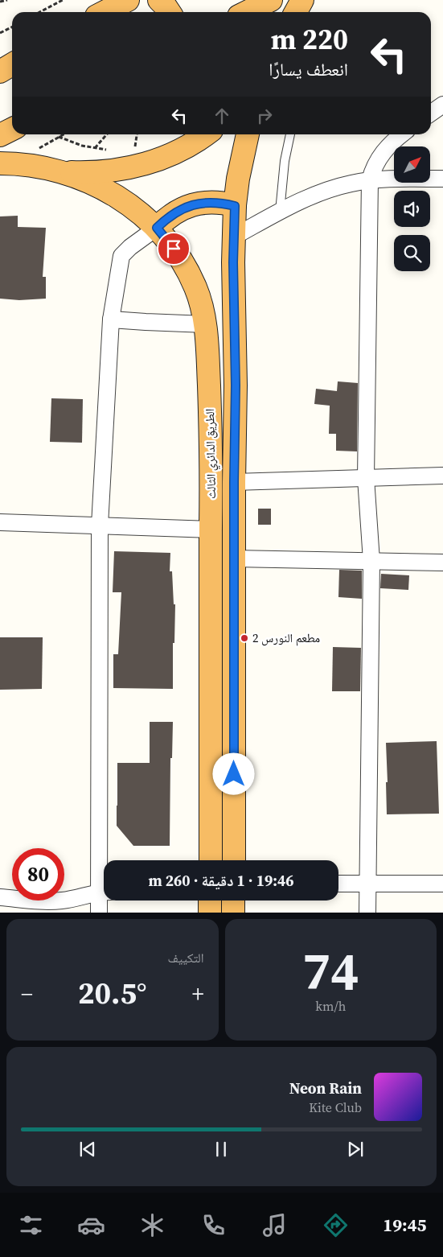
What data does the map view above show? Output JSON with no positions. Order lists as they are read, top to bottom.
{
  "streets": {
    "highway": ["الطريق الدائري الثالث"]
  },
  "places": ["مطعم النورس 2"],
  "north": "top right",
  "page": {
    "turn": ["220 m", "انعطف يسارًا"],
    "limit": "80",
    "trip": "19:46 · 1 دقيقة · 260 m",
    "tile": [
      ["74", "km/h"],
      "التكييف"
    ],
    "heat": ["−", "20.5°", "+"],
    "song": ["Neon Rain", "Kite Club"],
    "tabs": "19:45"
  }
}
